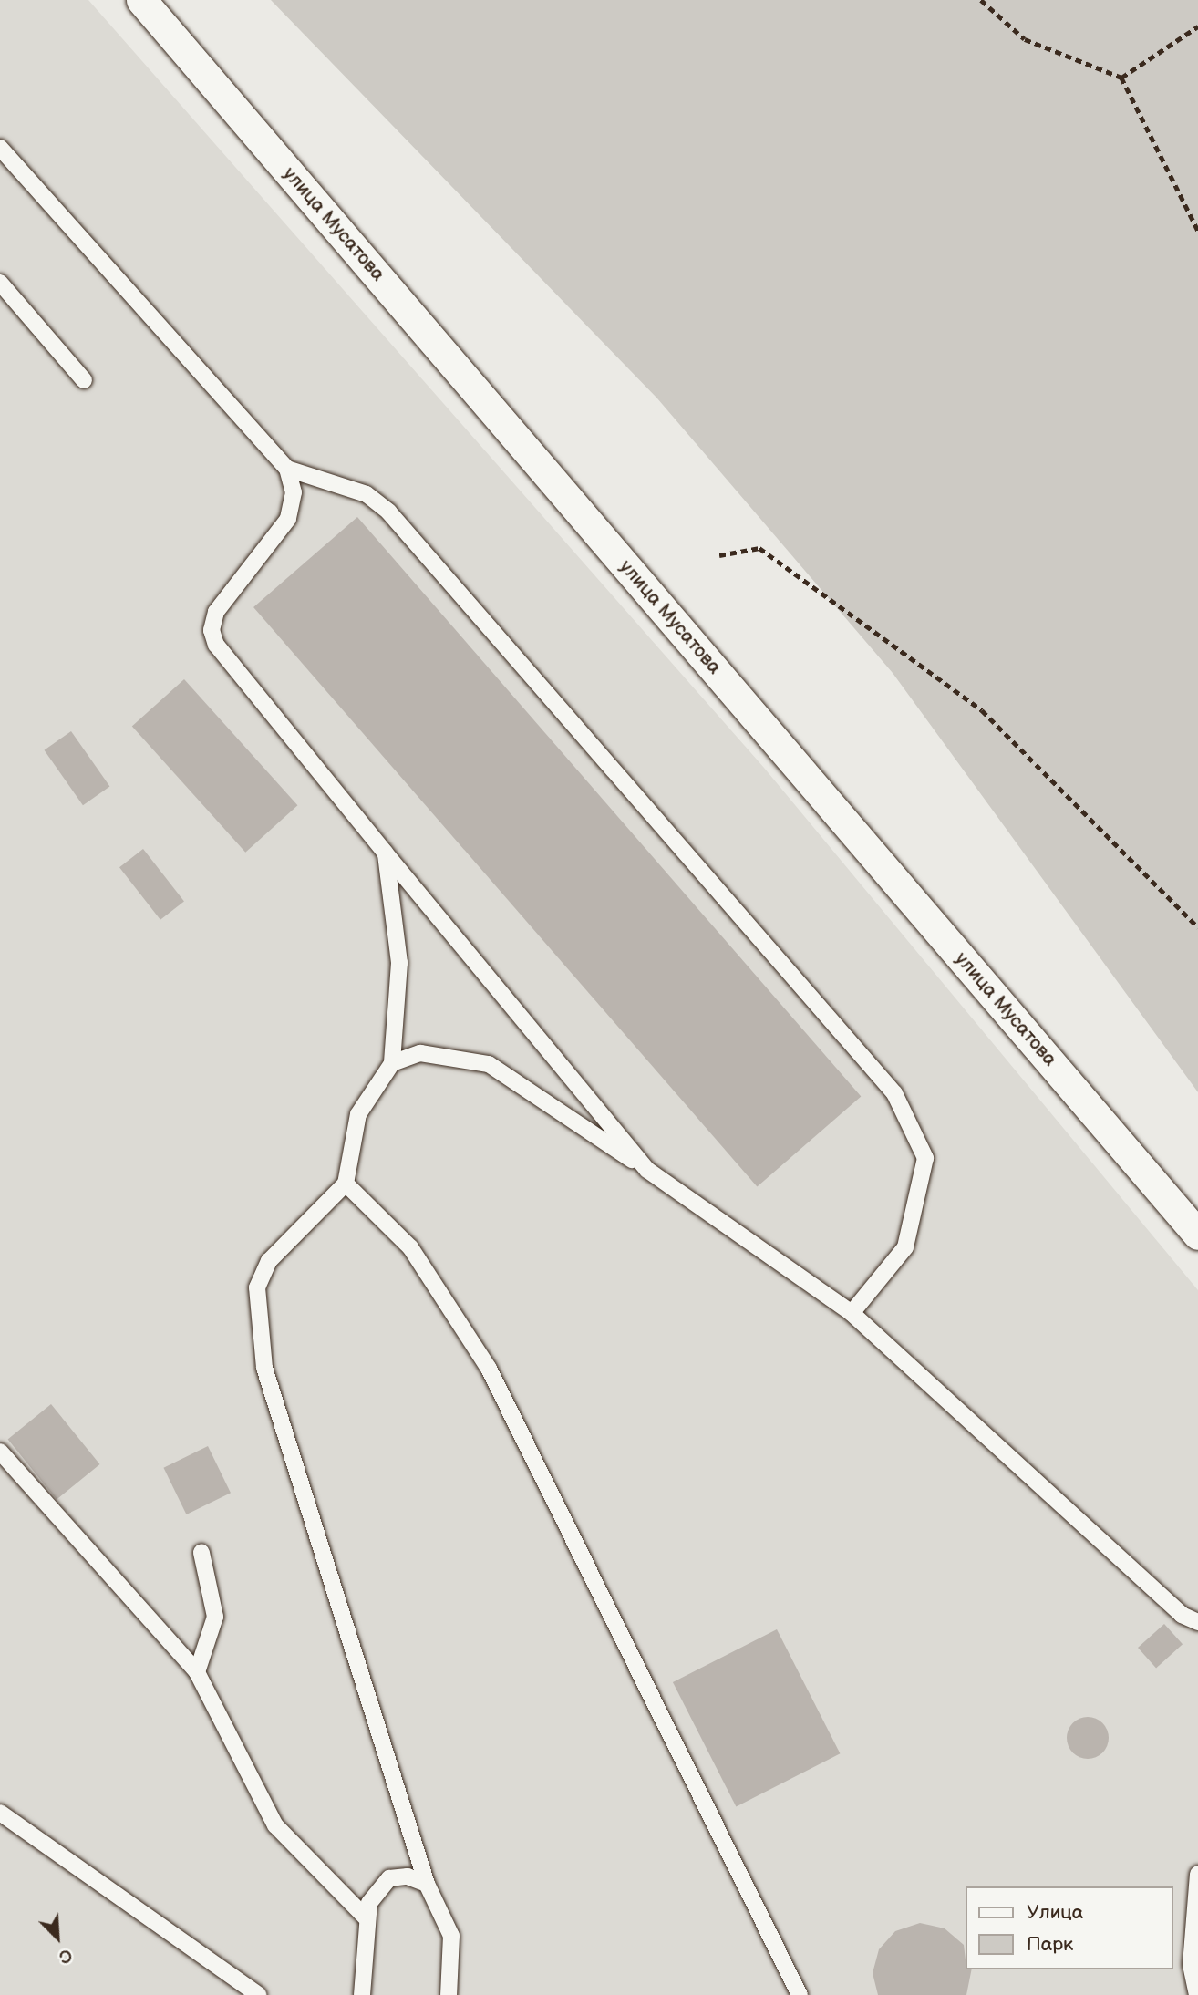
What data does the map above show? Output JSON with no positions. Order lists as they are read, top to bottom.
{
  "streets": {
    "street": ["улица Мусатова"]
  },
  "legend": ["Улица", "Парк"],
  "north": "bottom right"
}
